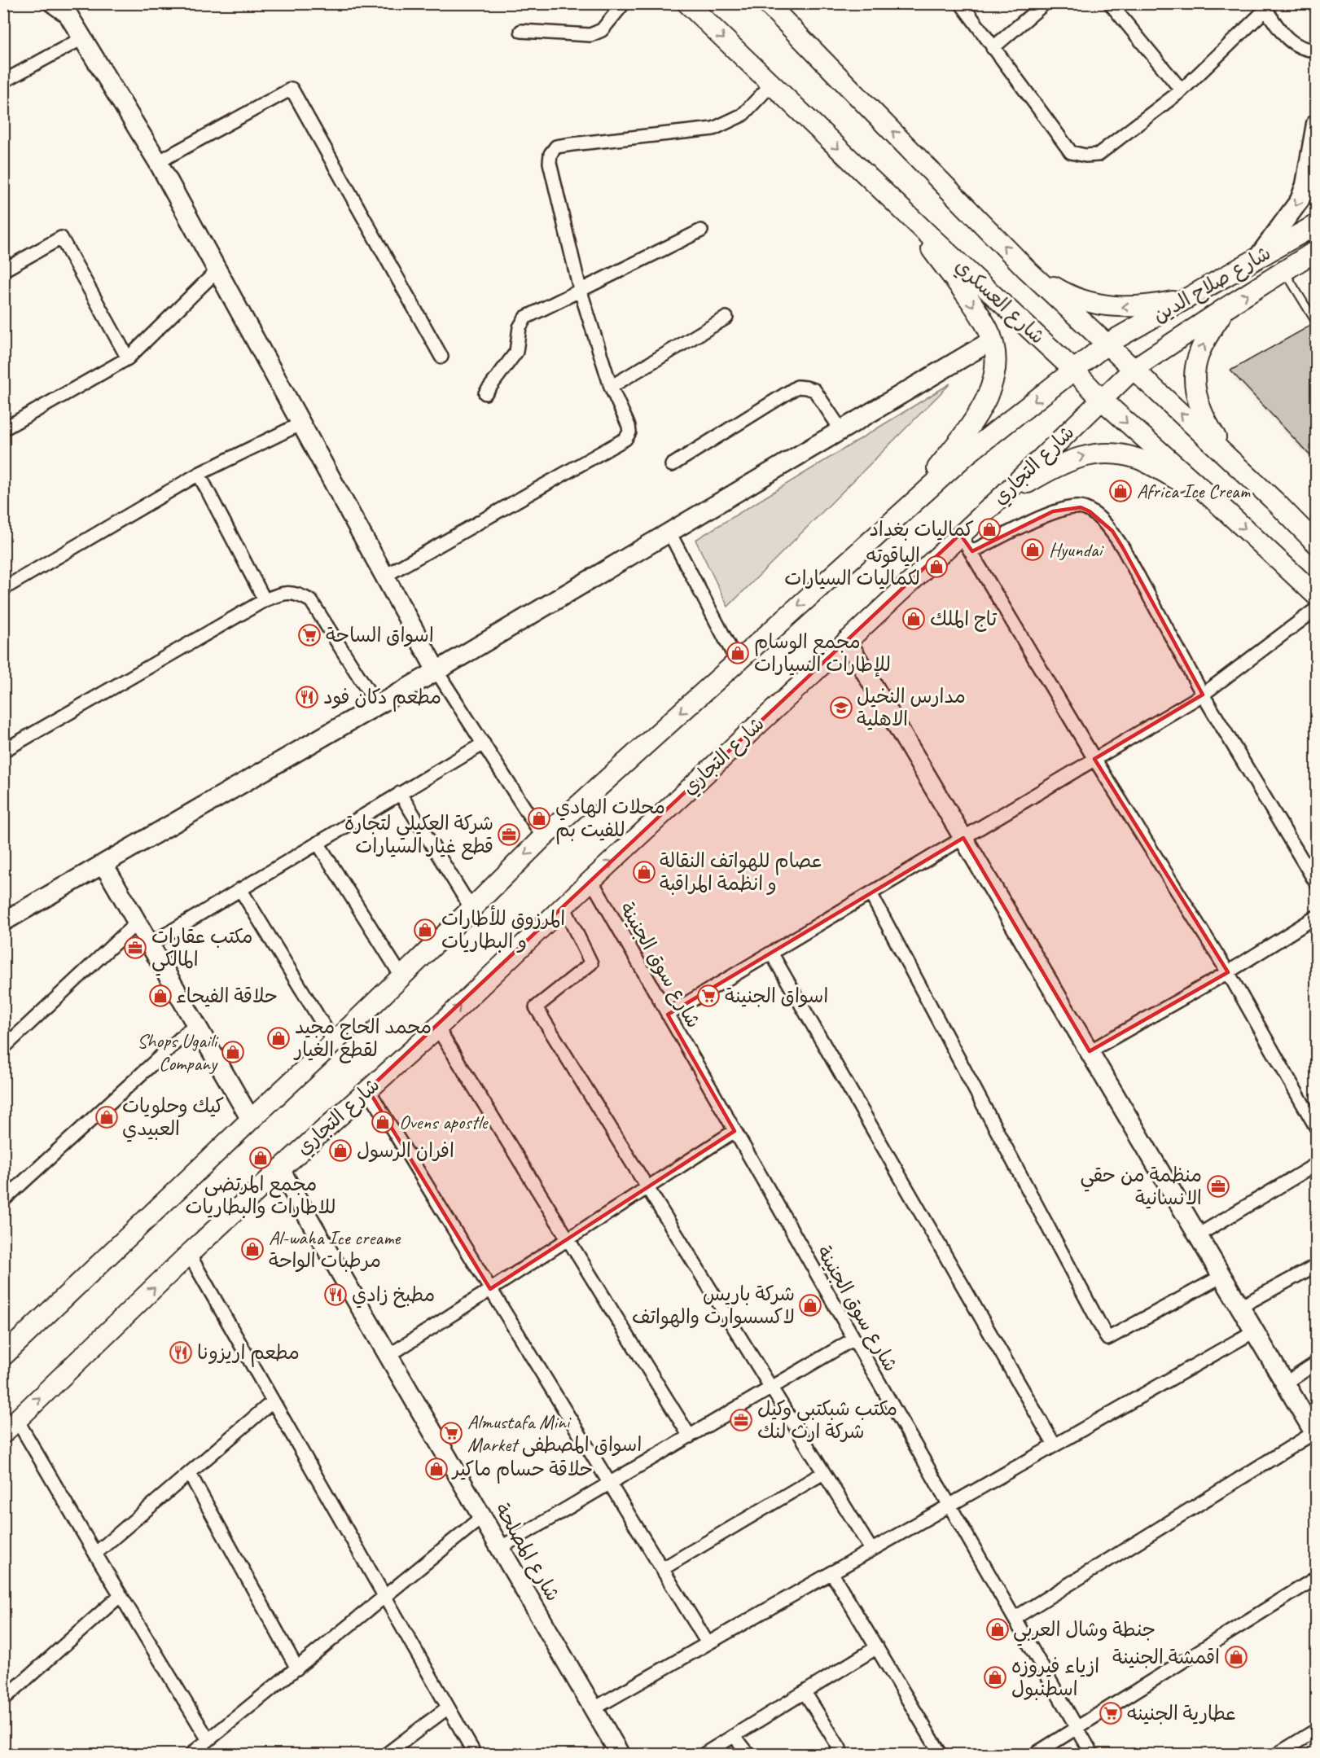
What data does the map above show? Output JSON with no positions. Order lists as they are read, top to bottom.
{
  "streets": {
    "main road": ["شارع صلاح الدين", "شارع العسكري", "شارع التجاري"],
    "street": ["شارع سوق الجنينة", "شارع المصلحة"]
  },
  "crossings": [
    ["شارع صلاح الدين", "شارع العسكري"],
    ["شارع صلاح الدين", "شارع التجاري"],
    ["شارع العسكري", "شارع التجاري"],
    ["شارع التجاري", "شارع سوق الجنينة"],
    ["شارع التجاري", "شارع المصلحة"]
  ],
  "places": {
    "shop": [
      "Africa Ice Cream",
      "كماليات بغداد",
      "Hyundai",
      "الياقوته لكماليات السيارات",
      "تاج الملك",
      "مجمع الوسام للإطارات السيارات",
      "محلات الهادي للفيت بم",
      "عصام للهواتف النقالة و انظمة المراقبة",
      "المرزوق للأطارات و البطاريات",
      "حلاقة الفيحاء",
      "محمد الحاج مجيد لقطع الغيار",
      "Shops Ugaili Company",
      "كيك وحلويات العبيدي",
      "Ovens apostle",
      "افران الرسول",
      "مجمع المرتضى للاطارات والبطاريات",
      "Al-waha Ice creame مرطبات الواحة",
      "شركة باريس لاكسسوارت والهواتف",
      "حلاقة حسام ماكير",
      "جنطة وشال العربي",
      "اقمشة الجنينة",
      "ازياء فيروزه اسطنبول"
    ],
    "supermarket": [
      "اسواق الساحة",
      "اسواق الجنينة",
      "Almustafa Mini Market اسواق المصطفى",
      "عطارية الجنينه"
    ],
    "restaurant": ["مطعم دكان فود", "مطبخ زادي", "مطعم اريزونا"],
    "school or university": ["مدارس النخيل الاهلية"],
    "office": [
      "شركة العكيلي لتجارة قطع غيار السيارات",
      "مكتب عقارات المالكي",
      "منظمة من حقي الانسانية",
      "مكتب شبكتبي وكيل شركة ارث لنك"
    ]
  }
}
